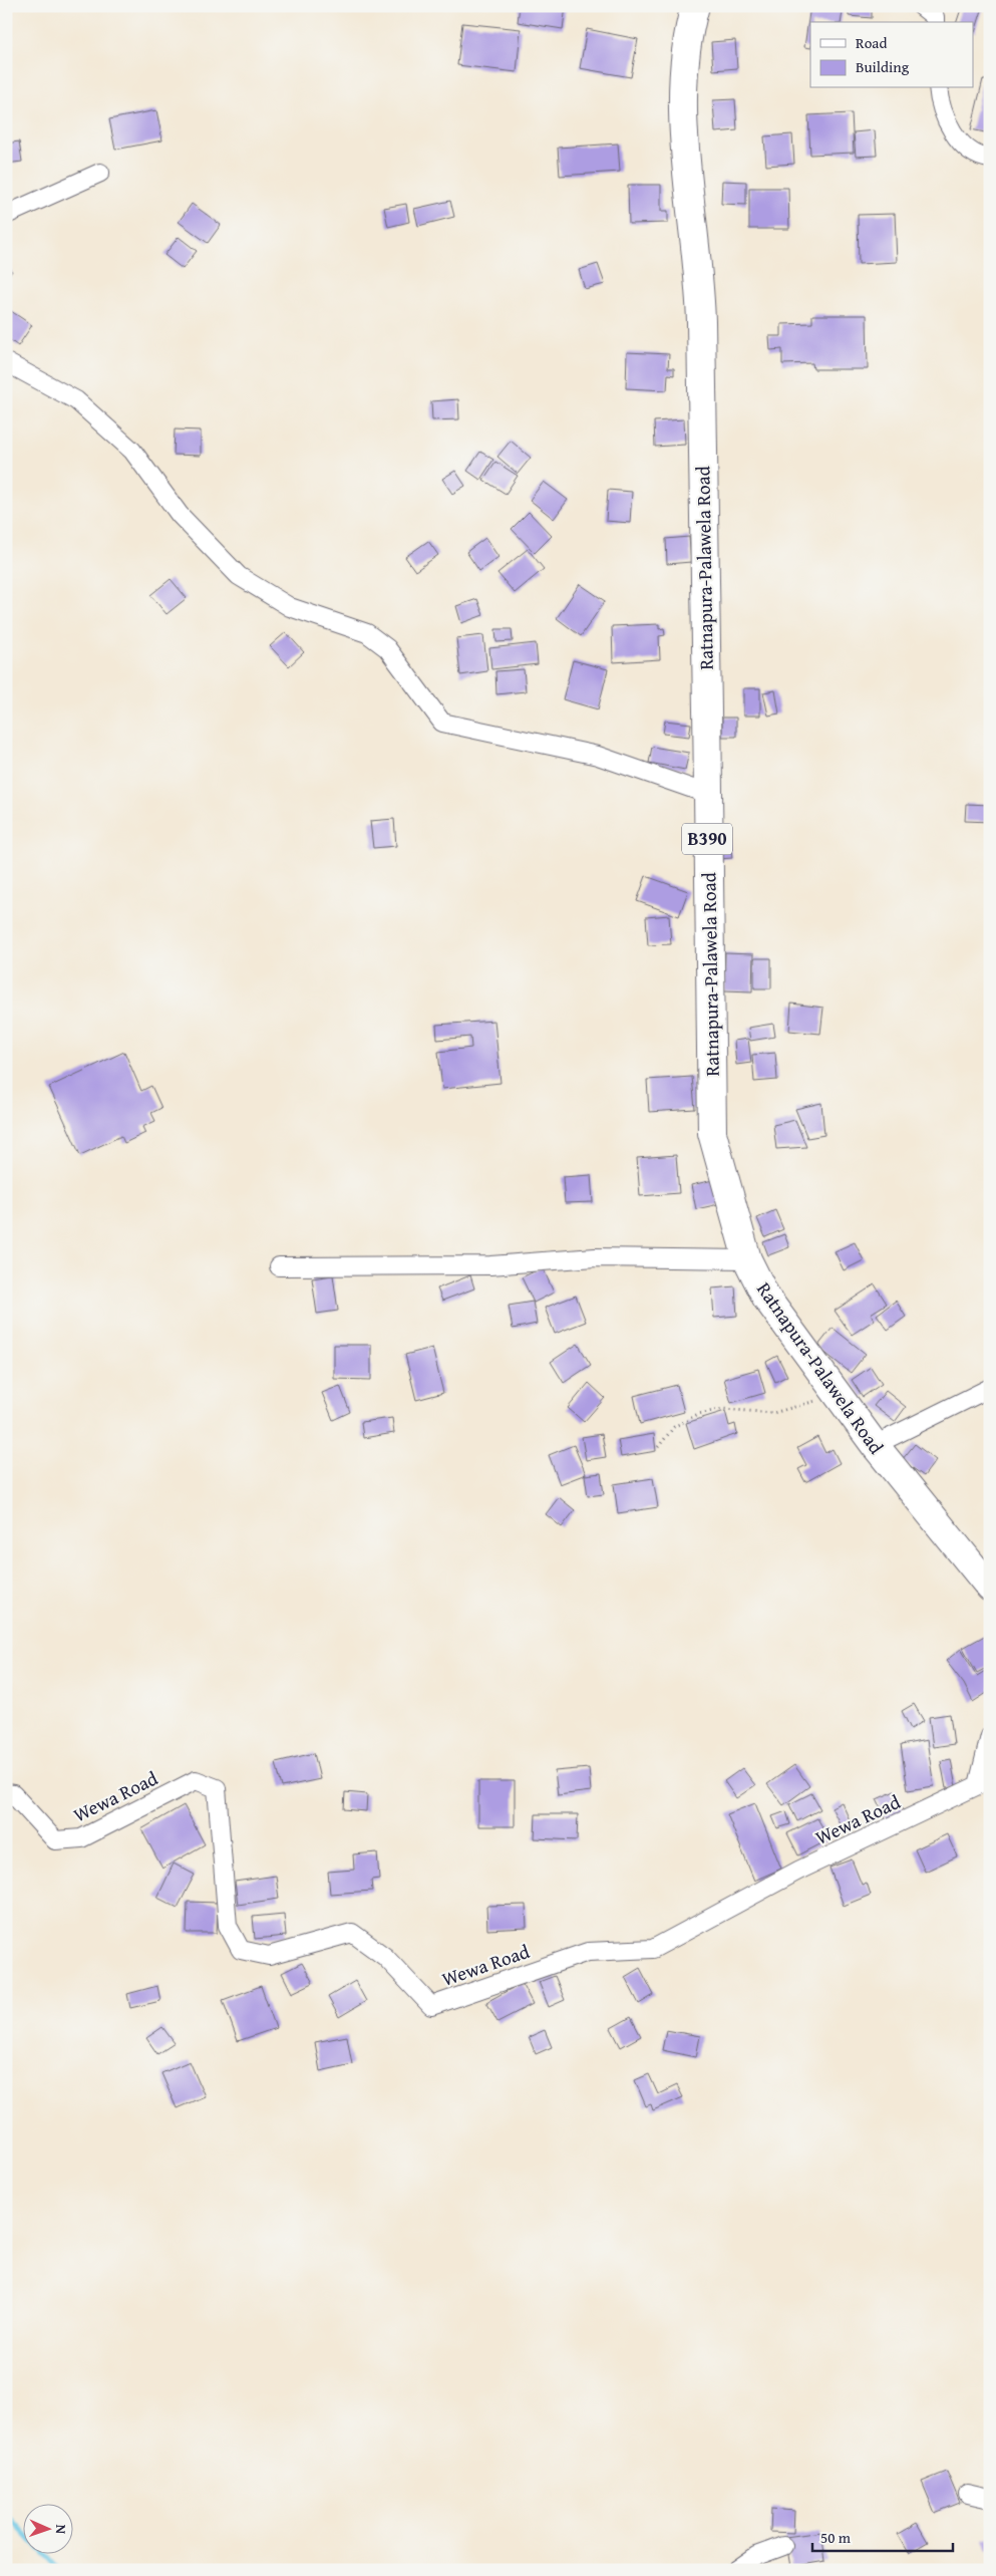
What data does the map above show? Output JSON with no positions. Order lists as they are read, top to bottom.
{
  "streets": {
    "main road": ["Ratnapura-Palawela Road", "B390"],
    "street": ["Wewa Road"]
  },
  "legend": ["Road", "Building"],
  "scale_bar": "50 m",
  "north": "right"
}
